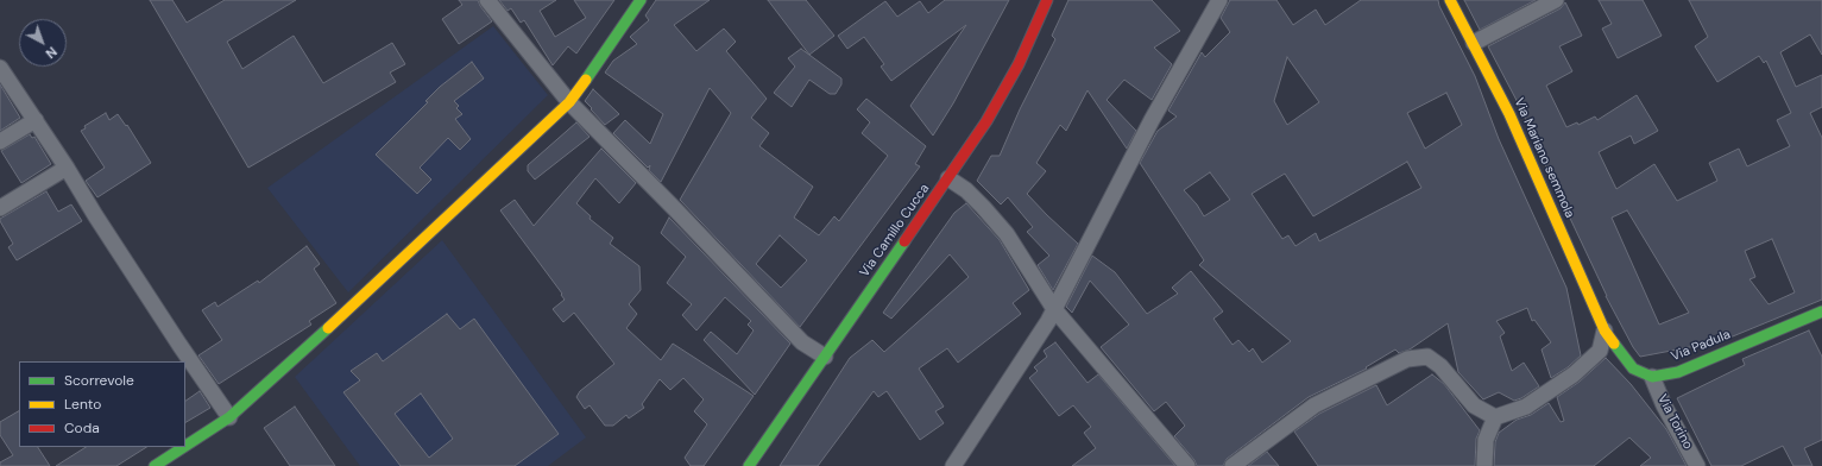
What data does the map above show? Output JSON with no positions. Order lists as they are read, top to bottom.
{
  "streets": {
    "street": [
      "Via Mariano semmola",
      "Via Camillo Cucca",
      "Via Padula",
      "Via Torino"
    ]
  },
  "crossings": [
    ["Via Padula", "Via Torino"]
  ],
  "legend": ["Scorrevole", "Lento", "Coda"],
  "north": "bottom right"
}
